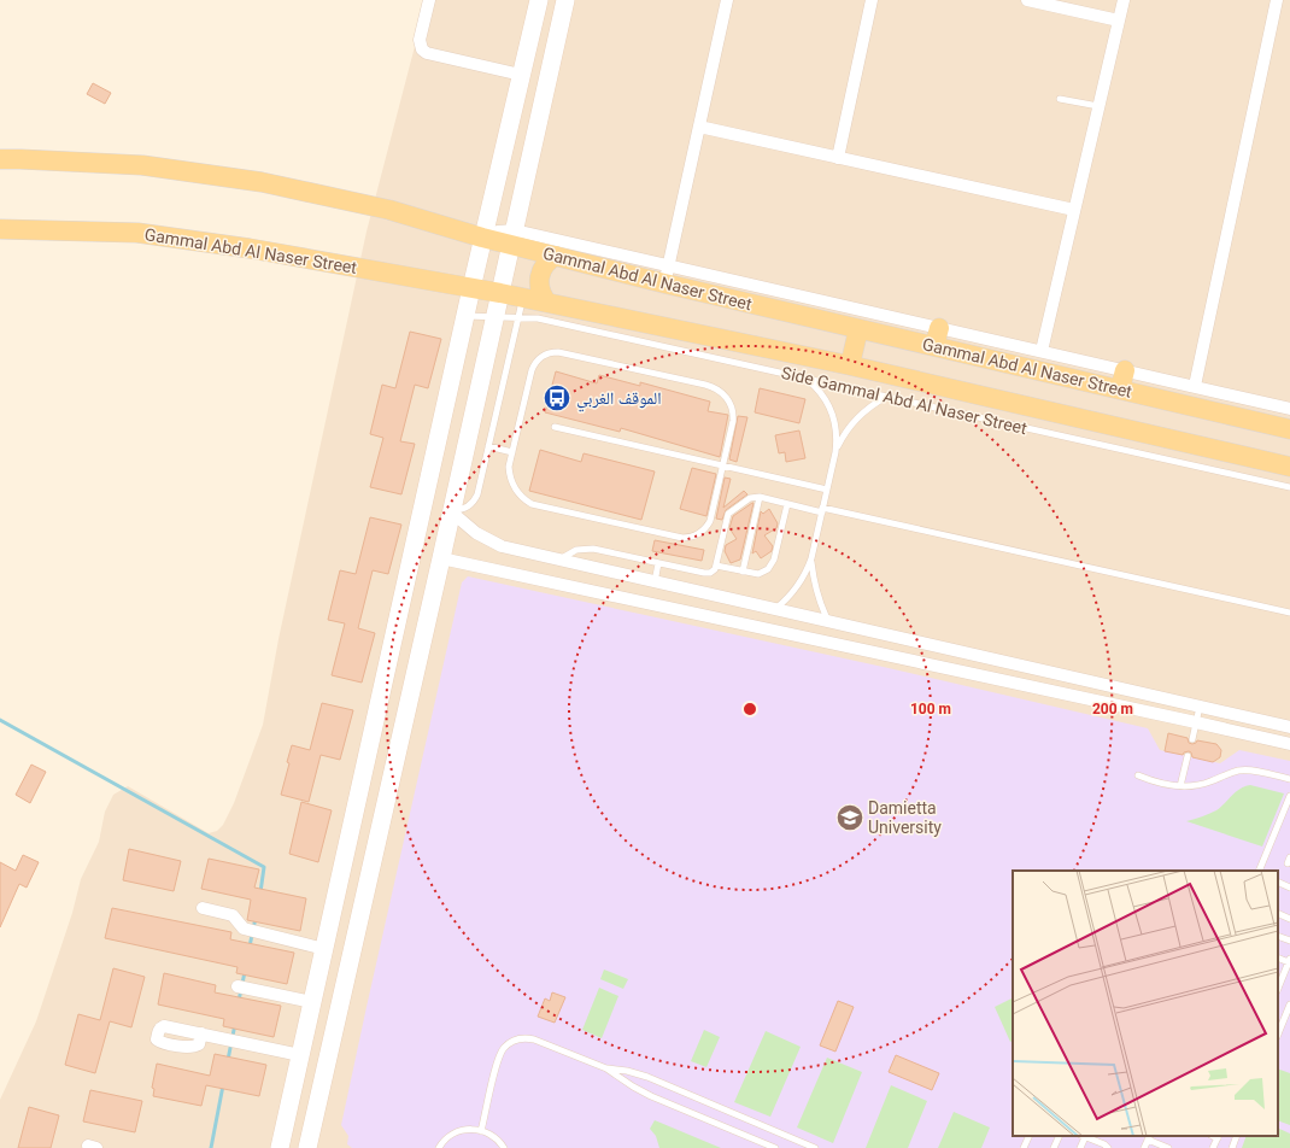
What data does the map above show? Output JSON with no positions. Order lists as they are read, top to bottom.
{
  "streets": {
    "main road": ["Gammal Abd Al Naser Street"],
    "lane": ["Side Gammal Abd Al Naser Street"]
  },
  "places": {
    "bus stop": ["الموقف الغربي"],
    "school or university": ["Damietta University"]
  },
  "rings": ["100 m", "200 m"]
}
